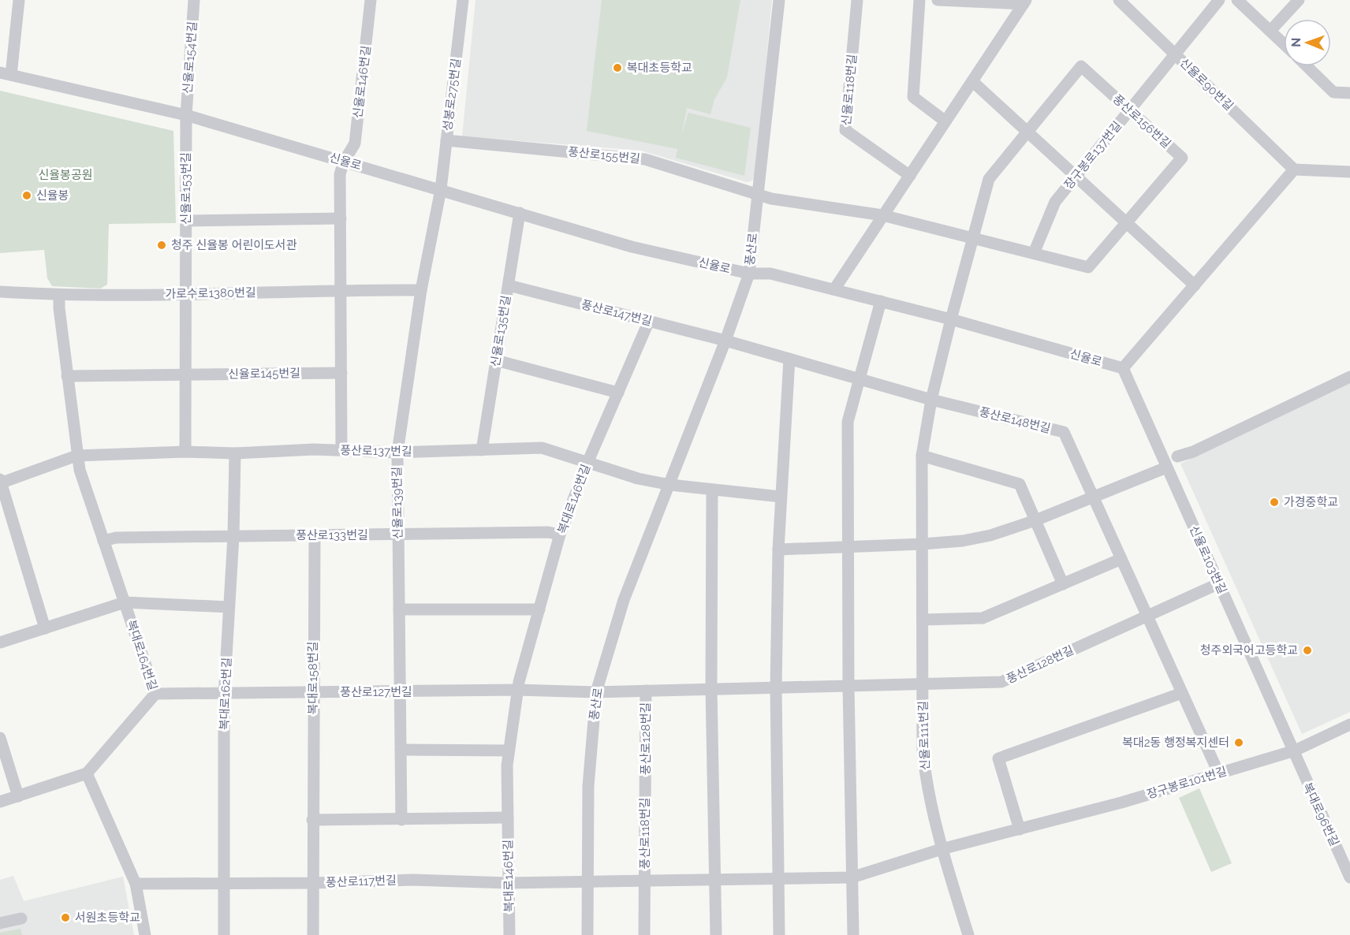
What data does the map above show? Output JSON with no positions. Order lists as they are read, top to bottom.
{
  "streets": {
    "street": [
      "신율로154번길",
      "신율로146번길",
      "신율로90번길",
      "신율로118번길",
      "성봉로275번길",
      "풍산로156번길",
      "풍산로155번길",
      "장구봉로137번길",
      "신율로",
      "신율로153번길",
      "풍산로",
      "가로수로1380번길",
      "풍산로147번길",
      "신율로135번길",
      "신율로145번길",
      "풍산로148번길",
      "풍산로137번길",
      "복대로146번길",
      "신율로139번길",
      "풍산로133번길",
      "신율로103번길",
      "복대로164번길",
      "풍산로128번길",
      "복대로158번길",
      "풍산로127번길",
      "복대로162번길",
      "신율로111번길",
      "장구봉로101번길",
      "복대로96번길",
      "풍산로118번길",
      "풍산로117번길"
    ]
  },
  "crossings": [
    ["신율로154번길", "신율로"],
    ["신율로154번길", "신율로153번길"],
    ["신율로146번길", "신율로"],
    ["신율로90번길", "장구봉로137번길"],
    ["성봉로275번길", "풍산로155번길"],
    ["성봉로275번길", "신율로"],
    ["성봉로275번길", "신율로139번길"],
    ["풍산로156번길", "풍산로155번길"],
    ["풍산로156번길", "장구봉로137번길"],
    ["풍산로156번길", "풍산로"],
    ["풍산로156번길", "신율로111번길"],
    ["풍산로155번길", "풍산로"],
    ["신율로", "신율로153번길"],
    ["신율로", "풍산로"],
    ["신율로", "신율로135번길"],
    ["신율로", "신율로139번길"],
    ["신율로", "신율로103번길"],
    ["신율로", "신율로111번길"],
    ["신율로153번길", "가로수로1380번길"],
    ["신율로153번길", "신율로145번길"],
    ["신율로153번길", "풍산로137번길"],
    ["풍산로", "풍산로147번길"],
    ["풍산로", "풍산로148번길"],
    ["풍산로", "풍산로137번길"],
    ["풍산로", "풍산로128번길"],
    ["풍산로", "풍산로127번길"],
    ["풍산로", "풍산로118번길"],
    ["풍산로", "풍산로117번길"],
    ["가로수로1380번길", "신율로139번길"],
    ["가로수로1380번길", "복대로164번길"],
    ["풍산로147번길", "신율로135번길"],
    ["풍산로147번길", "풍산로148번길"],
    ["풍산로147번길", "복대로146번길"],
    ["신율로135번길", "풍산로137번길"],
    ["풍산로148번길", "풍산로128번길"],
    ["풍산로148번길", "신율로111번길"],
    ["풍산로148번길", "장구봉로101번길"],
    ["풍산로137번길", "복대로146번길"],
    ["풍산로137번길", "신율로139번길"],
    ["풍산로137번길", "복대로164번길"],
    ["풍산로137번길", "복대로162번길"],
    ["복대로146번길", "풍산로133번길"],
    ["복대로146번길", "풍산로127번길"],
    ["복대로146번길", "풍산로117번길"],
    ["신율로139번길", "풍산로133번길"],
    ["신율로139번길", "풍산로127번길"],
    ["풍산로133번길", "복대로164번길"],
    ["풍산로133번길", "복대로158번길"],
    ["풍산로133번길", "복대로162번길"],
    ["신율로103번길", "풍산로128번길"],
    ["신율로103번길", "장구봉로101번길"],
    ["신율로103번길", "복대로96번길"],
    ["복대로164번길", "풍산로127번길"],
    ["풍산로128번길", "풍산로127번길"],
    ["풍산로128번길", "신율로111번길"],
    ["풍산로128번길", "풍산로118번길"],
    ["복대로158번길", "풍산로127번길"],
    ["복대로158번길", "풍산로117번길"],
    ["풍산로127번길", "복대로162번길"],
    ["복대로162번길", "풍산로117번길"],
    ["신율로111번길", "장구봉로101번길"],
    ["신율로111번길", "풍산로118번길"],
    ["장구봉로101번길", "복대로96번길"],
    ["장구봉로101번길", "풍산로118번길"],
    ["풍산로118번길", "풍산로117번길"]
  ],
  "parks": ["신율봉공원"],
  "places": [
    "복대초등학교",
    "신율봉",
    "청주 신율봉 어린이도서관",
    "가경중학교",
    "청주외국어고등학교",
    "복대2동 행정복지센터",
    "서원초등학교"
  ],
  "north": "left"
}
